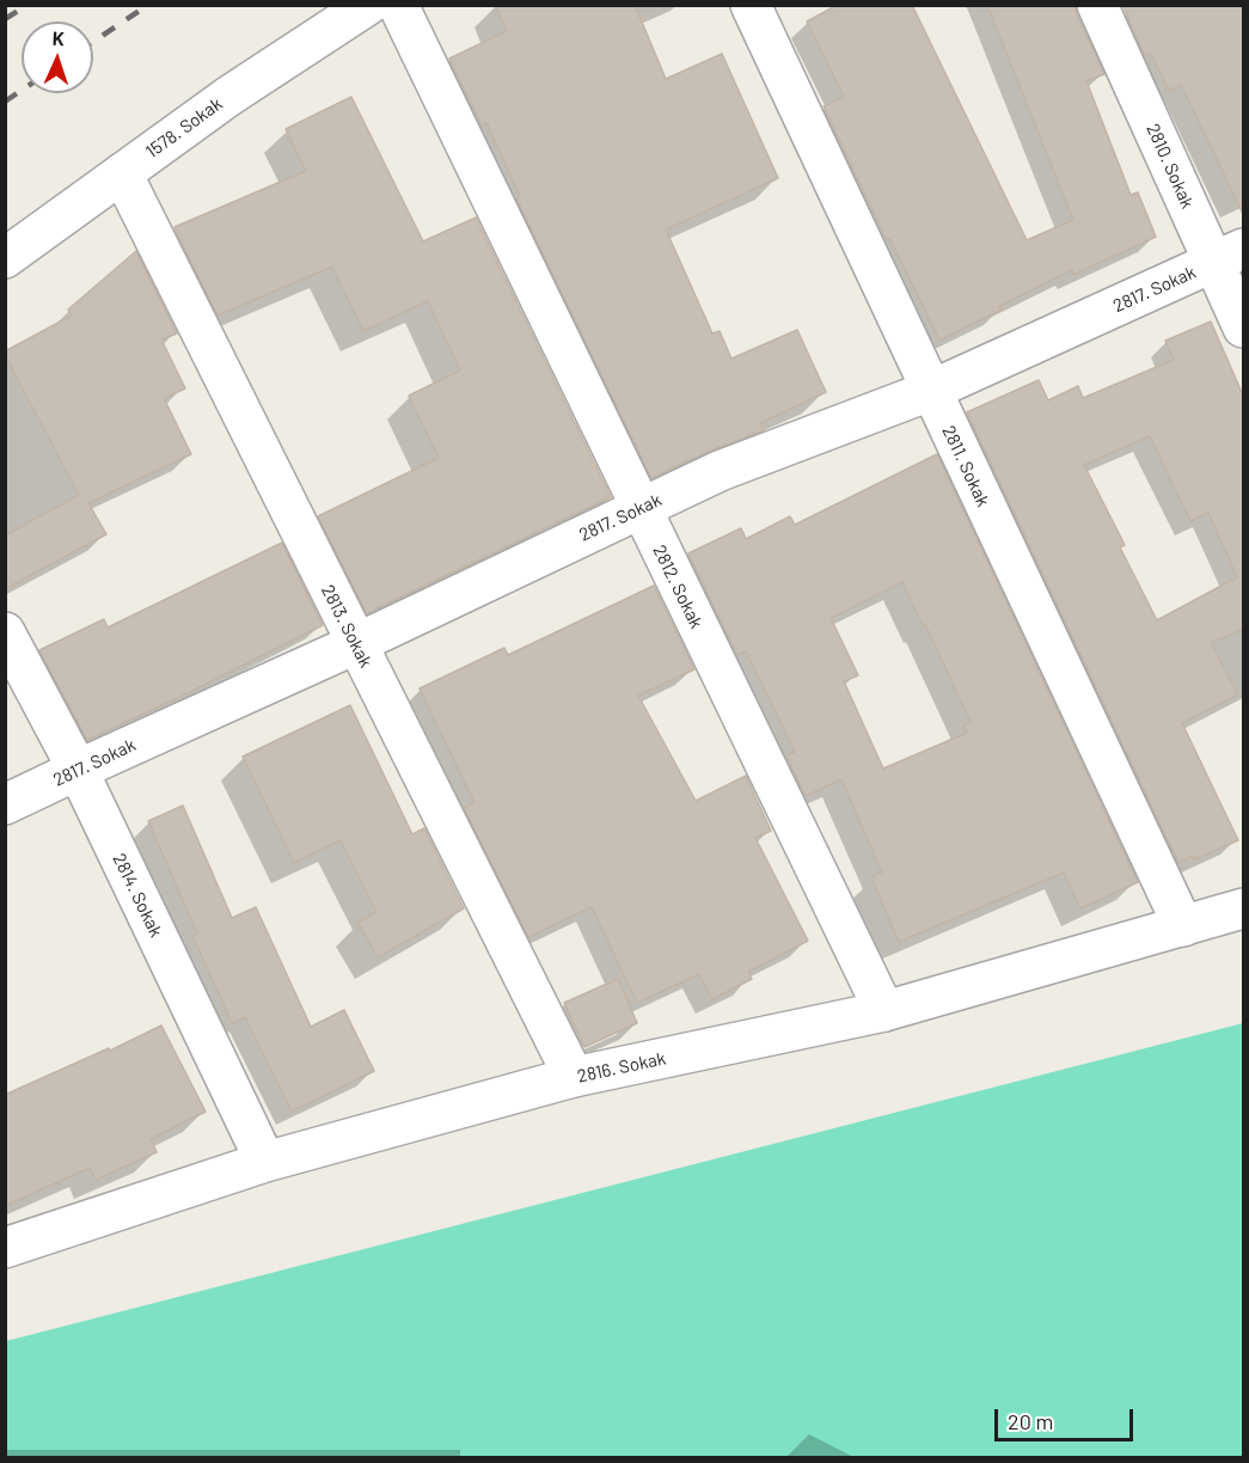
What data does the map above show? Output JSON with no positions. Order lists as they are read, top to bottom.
{
  "streets": {
    "street": [
      "1578. Sokak",
      "2810. Sokak",
      "2817. Sokak",
      "2811. Sokak",
      "2812. Sokak",
      "2813. Sokak",
      "2814. Sokak",
      "2816. Sokak"
    ]
  },
  "crossings": [
    ["1578. Sokak", "2813. Sokak"],
    ["2810. Sokak", "2817. Sokak"],
    ["2817. Sokak", "2811. Sokak"],
    ["2817. Sokak", "2812. Sokak"],
    ["2817. Sokak", "2813. Sokak"],
    ["2817. Sokak", "2814. Sokak"],
    ["2811. Sokak", "2816. Sokak"],
    ["2812. Sokak", "2816. Sokak"],
    ["2813. Sokak", "2816. Sokak"],
    ["2814. Sokak", "2816. Sokak"]
  ],
  "scale_bar": "20 m",
  "north": "top"
}
